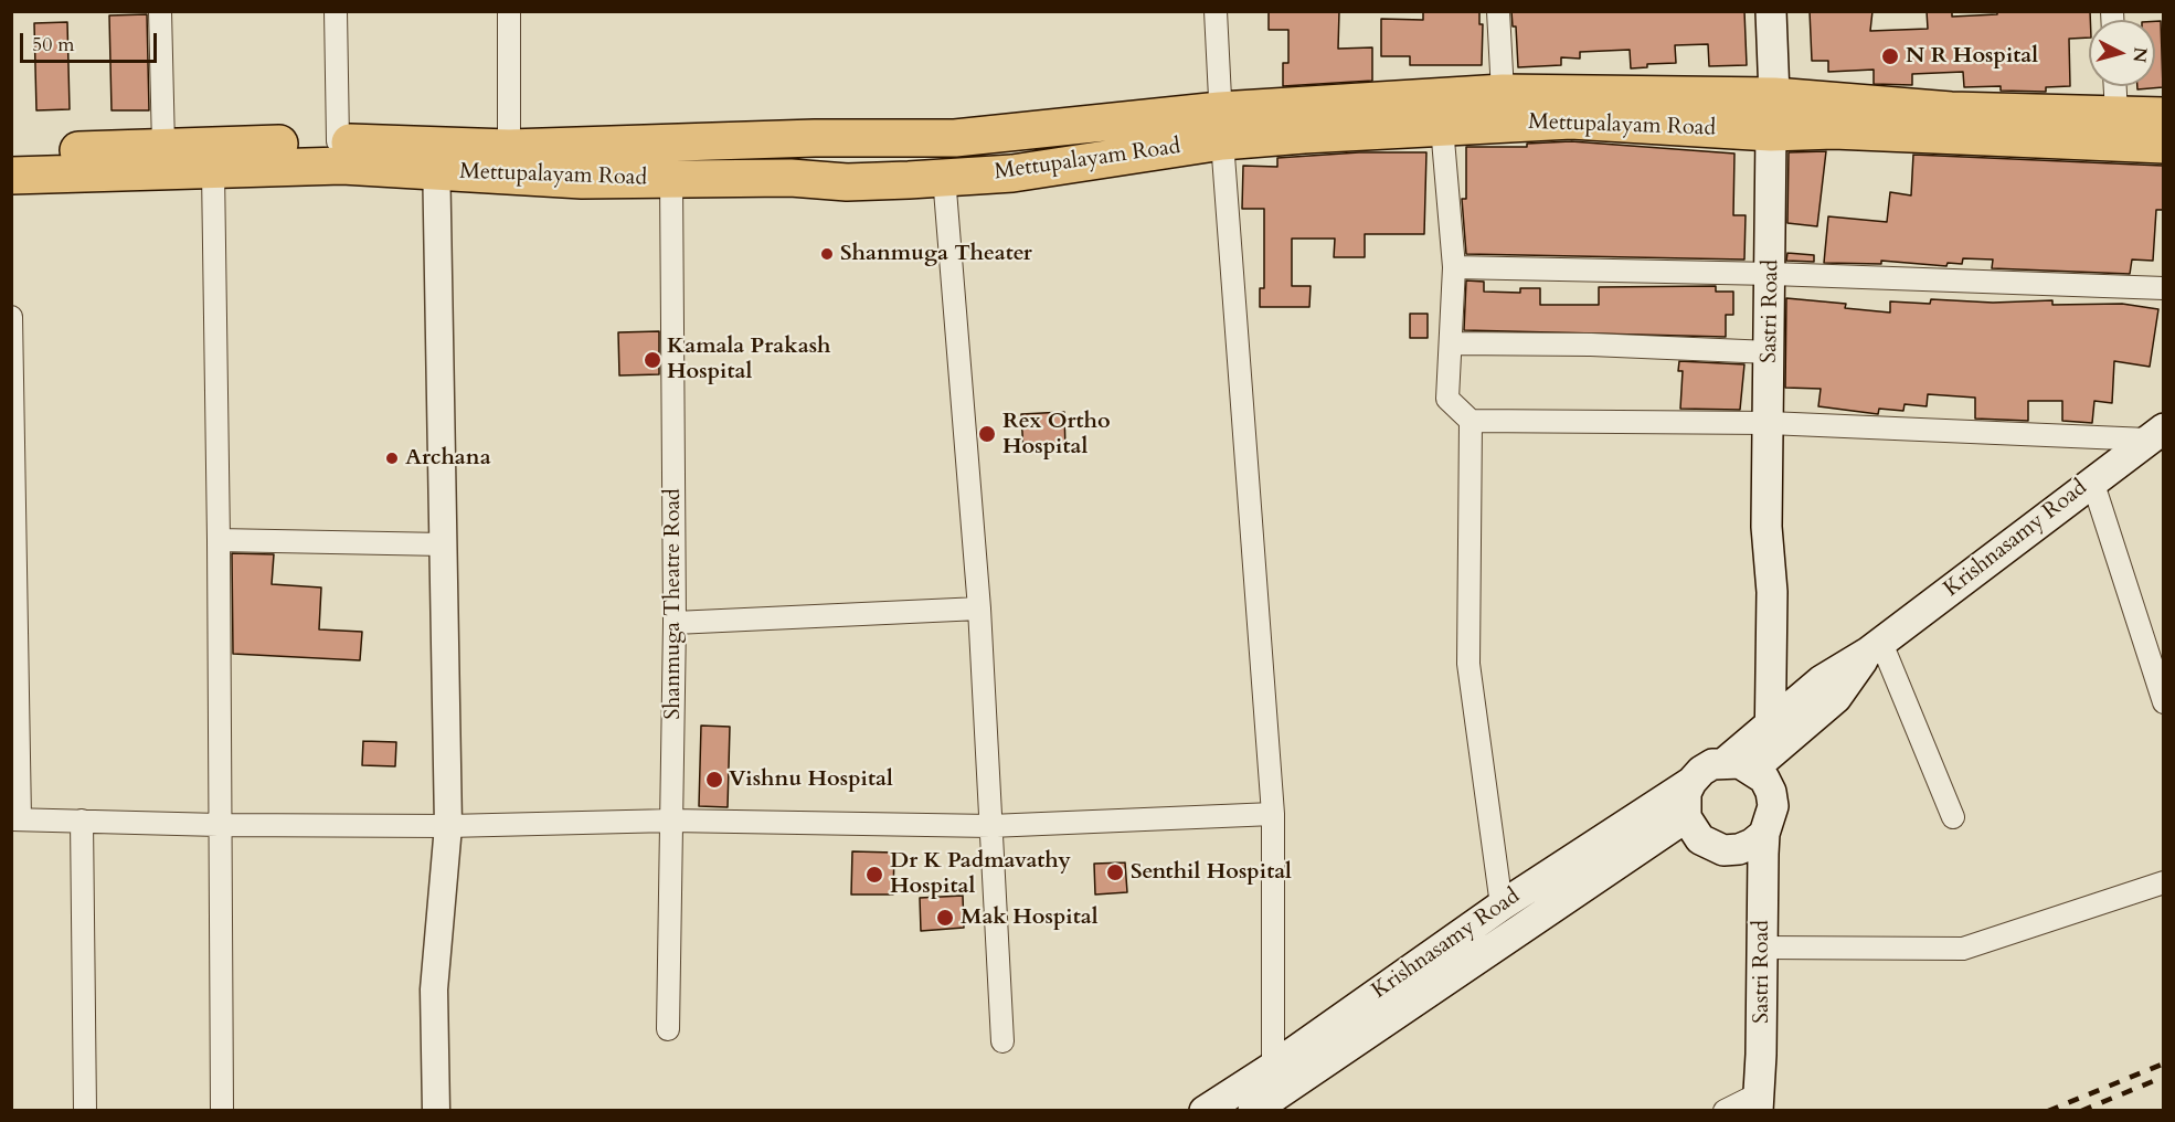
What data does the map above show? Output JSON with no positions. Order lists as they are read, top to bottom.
{
  "streets": {
    "highway": ["Mettupalayam Road"],
    "main road": ["Sastri Road", "Krishnasamy Road"],
    "street": ["Shanmuga Theatre Road"]
  },
  "crossings": [
    ["Mettupalayam Road", "Sastri Road"],
    ["Mettupalayam Road", "Shanmuga Theatre Road"],
    ["Sastri Road", "Krishnasamy Road"]
  ],
  "places": [
    "N R Hospital",
    "Shanmuga Theater",
    "Kamala Prakash Hospital",
    "Rex Ortho Hospital",
    "Archana",
    "Vishnu Hospital",
    "Senthil Hospital",
    "Dr K Padmavathy Hospital",
    "Mak Hospital"
  ],
  "scale_bar": "50 m",
  "north": "right"
}
